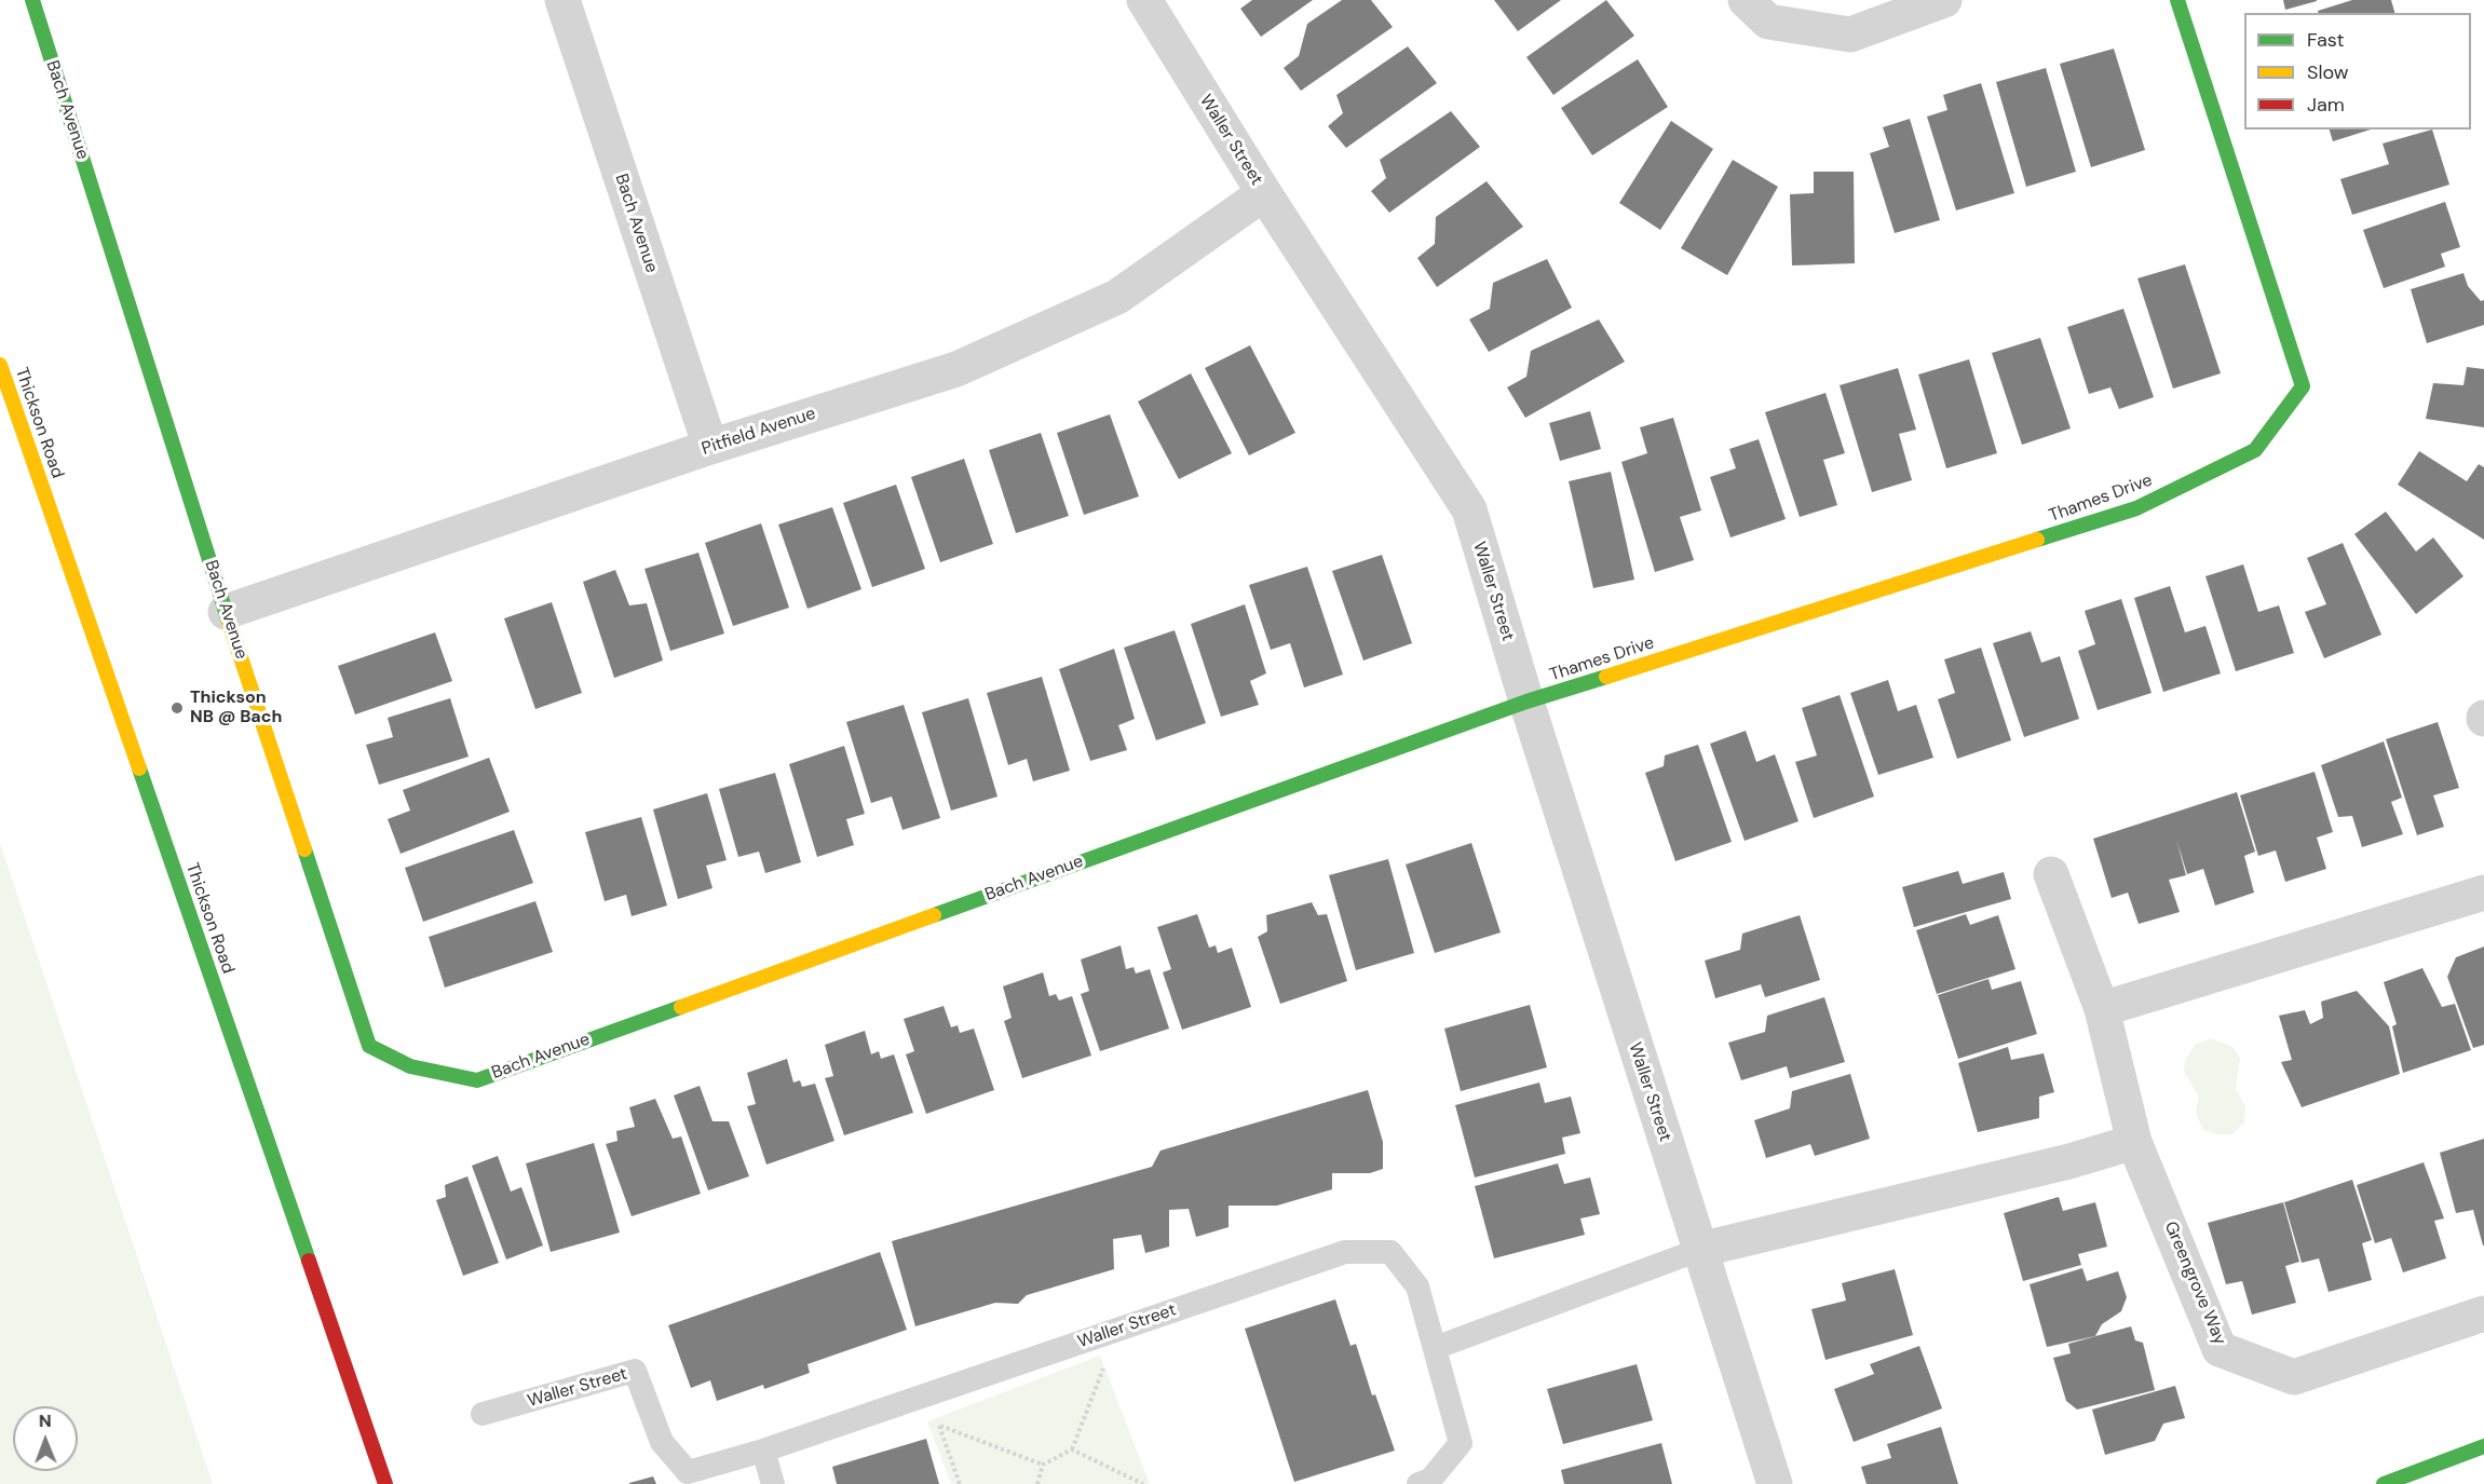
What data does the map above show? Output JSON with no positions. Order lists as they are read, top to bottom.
{
  "streets": {
    "street": [
      "Bach Avenue",
      "Waller Street",
      "Thickson Road",
      "Pitfield Avenue",
      "Thames Drive",
      "Greengrove Way"
    ]
  },
  "crossings": [
    ["Bach Avenue", "Waller Street"],
    ["Bach Avenue", "Pitfield Avenue"],
    ["Bach Avenue", "Thames Drive"],
    ["Waller Street", "Pitfield Avenue"],
    ["Waller Street", "Thames Drive"]
  ],
  "places": ["Thickson NB @ Bach"],
  "legend": ["Fast", "Slow", "Jam"],
  "north": "top"
}
